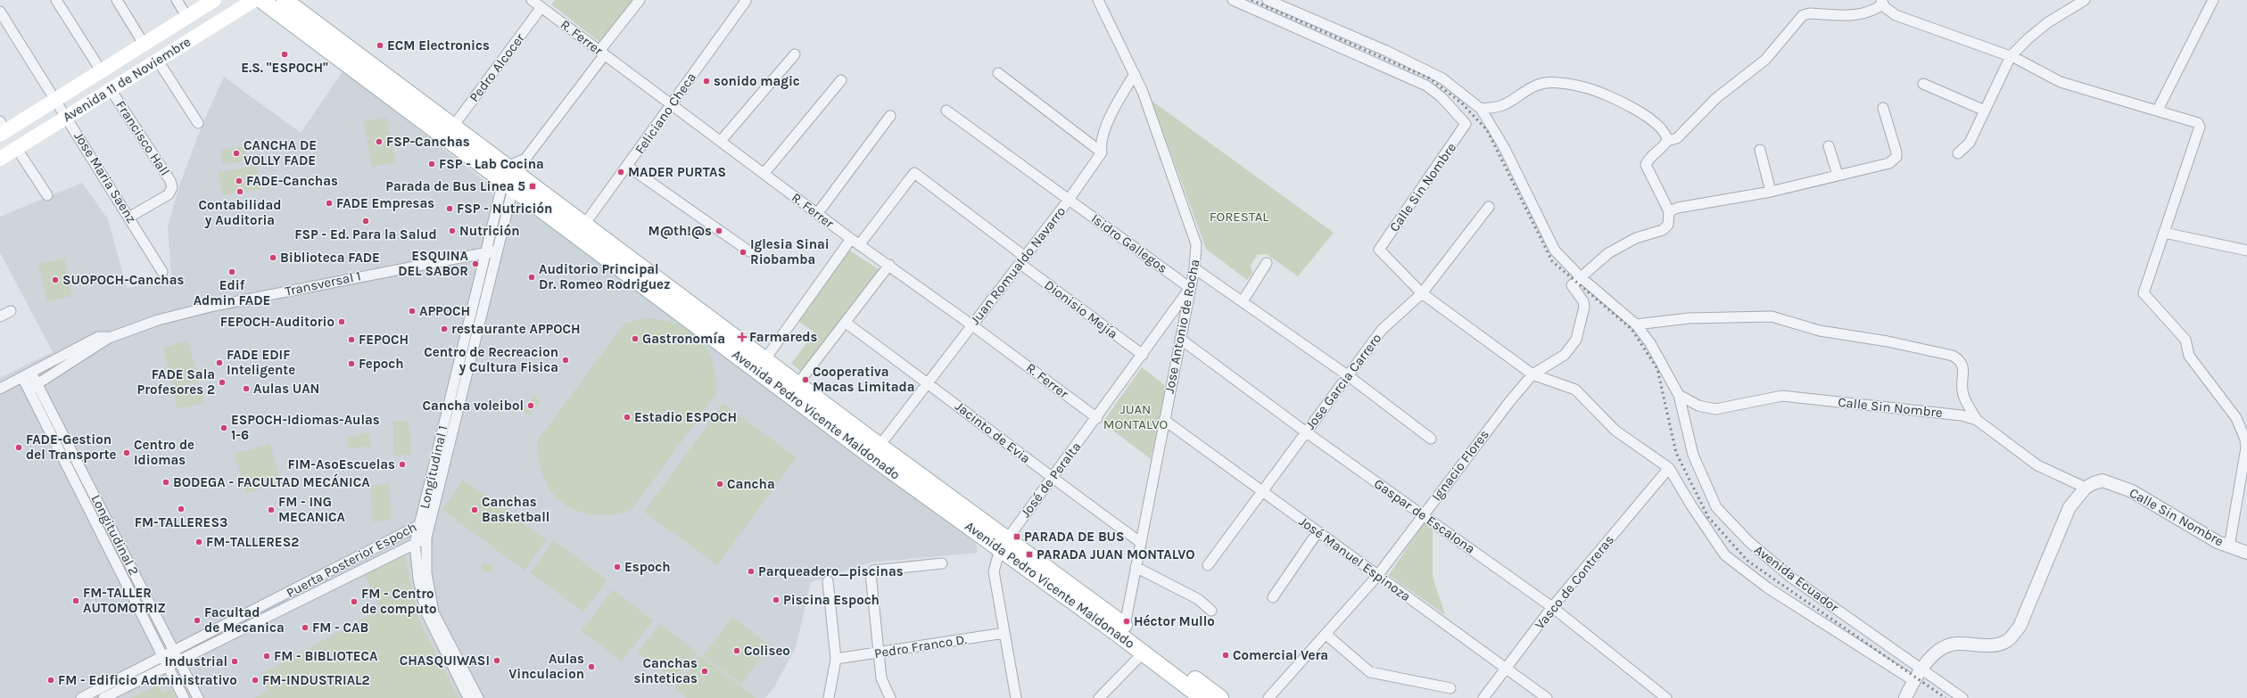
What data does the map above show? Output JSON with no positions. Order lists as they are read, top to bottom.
{
  "streets": {
    "main road": ["Avenida 11 de Noviembre", "Avenida Pedro Vicente Maldonado"],
    "street": [
      "R. Ferrer",
      "Pedro Alcocer",
      "Feliciano Checa",
      "Francisco Hall",
      "Jose Maria Saenz",
      "Calle Sin Nombre",
      "Isidro Gallegos",
      "Juan Romualdo Navarro",
      "Transversal 1",
      "Dionisio Mejía",
      "Jose Antonio de Rocha",
      "Jose Garcia Carrero",
      "Jacinto de Evia",
      "Ignacio Flores",
      "Longitudinal 1",
      "José de Peralta",
      "Gaspar de Escalona",
      "Longitudinal 2",
      "José Manuel Espinoza",
      "Puerta Posterior Espoch",
      "Avenida Ecuador",
      "Vasco de Contreras",
      "Pedro Franco D."
    ]
  },
  "crossings": [
    ["R. Ferrer", "Pedro Alcocer"],
    ["R. Ferrer", "Feliciano Checa"],
    ["R. Ferrer", "Juan Romualdo Navarro"],
    ["R. Ferrer", "Dionisio Mejía"],
    ["R. Ferrer", "José de Peralta"],
    ["Pedro Alcocer", "Avenida Pedro Vicente Maldonado"],
    ["Avenida 11 de Noviembre", "Francisco Hall"],
    ["Avenida 11 de Noviembre", "Jose Maria Saenz"],
    ["Feliciano Checa", "Avenida Pedro Vicente Maldonado"],
    ["Francisco Hall", "Jose Maria Saenz"],
    ["Calle Sin Nombre", "Jose Garcia Carrero"],
    ["Calle Sin Nombre", "Avenida Ecuador"],
    ["Isidro Gallegos", "Juan Romualdo Navarro"],
    ["Isidro Gallegos", "Jose Antonio de Rocha"],
    ["Isidro Gallegos", "José de Peralta"],
    ["Juan Romualdo Navarro", "Dionisio Mejía"],
    ["Juan Romualdo Navarro", "Avenida Pedro Vicente Maldonado"],
    ["Juan Romualdo Navarro", "Jacinto de Evia"],
    ["Transversal 1", "Longitudinal 1"],
    ["Transversal 1", "Longitudinal 2"],
    ["Dionisio Mejía", "José de Peralta"],
    ["Jose Antonio de Rocha", "Avenida Pedro Vicente Maldonado"],
    ["Jose Antonio de Rocha", "Jacinto de Evia"],
    ["Jose Antonio de Rocha", "José de Peralta"],
    ["Jose Antonio de Rocha", "Gaspar de Escalona"],
    ["Jose Antonio de Rocha", "José Manuel Espinoza"],
    ["Jose Garcia Carrero", "Gaspar de Escalona"],
    ["Jose Garcia Carrero", "José Manuel Espinoza"],
    ["Avenida Pedro Vicente Maldonado", "Longitudinal 1"],
    ["Avenida Pedro Vicente Maldonado", "José de Peralta"],
    ["Jacinto de Evia", "José de Peralta"],
    ["Ignacio Flores", "Gaspar de Escalona"],
    ["Ignacio Flores", "José Manuel Espinoza"],
    ["Ignacio Flores", "Avenida Ecuador"],
    ["Longitudinal 1", "Puerta Posterior Espoch"],
    ["José de Peralta", "Pedro Franco D."],
    ["Gaspar de Escalona", "Vasco de Contreras"],
    ["Longitudinal 2", "Puerta Posterior Espoch"],
    ["José Manuel Espinoza", "Vasco de Contreras"]
  ],
  "parks": ["FORESTAL", "JUAN MONTALVO"],
  "places": {
    "other": [
      "ECM Electronics",
      "E.S. \"ESPOCH\"",
      "sonido magic",
      "FSP-Canchas",
      "CANCHA DE VOLLY FADE",
      "FSP - Lab Cocina",
      "MADER PURTAS",
      "FADE-Canchas",
      "Contabilidad y Auditoria",
      "FADE Empresas",
      "FSP - Nutrición",
      "FSP - Ed. Para la Salud",
      "Nutrición",
      "M@th!@s",
      "Iglesia Sinai Riobamba",
      "Biblioteca FADE",
      "ESQUINA DEL SABOR",
      "Edif Admin FADE",
      "Auditorio Principal Dr. Romeo Rodriguez",
      "SUOPOCH-Canchas",
      "APPOCH",
      "FEPOCH-Auditorio",
      "restaurante APPOCH",
      "Gastronomía",
      "FEPOCH",
      "Centro de Recreacion y Cultura Fisica",
      "FADE EDIF Inteligente",
      "Fepoch",
      "Cooperativa Macas Limitada",
      "FADE Sala Profesores 2",
      "Aulas UAN",
      "Cancha voleibol",
      "Estadio ESPOCH",
      "ESPOCH-Idiomas-Aulas 1-6",
      "FADE-Gestion del Transporte",
      "Centro de Idiomas",
      "FIM-AsoEscuelas",
      "BODEGA - FACULTAD MECÁNICA",
      "Cancha",
      "FM-TALLERES3",
      "FM - ING MECANICA",
      "Canchas Basketball",
      "FM-TALLERES2",
      "Espoch",
      "Parqueadero_piscinas",
      "Piscina Espoch",
      "FM-TALLER AUTOMOTRIZ",
      "FM - Centro de computo",
      "Facultad de Mecanica",
      "Héctor Mullo",
      "FM - CAB",
      "Coliseo",
      "Comercial Vera",
      "FM - BIBLIOTECA",
      "CHASQUIWASI",
      "Industrial",
      "Aulas Vinculacion",
      "Canchas sinteticas",
      "FM - Edificio Administrativo",
      "FM-INDUSTRIAL2"
    ],
    "transit": ["Parada de Bus Linea 5", "PARADA DE BUS", "PARADA JUAN MONTALVO"],
    "health": ["Farmareds"]
  }
}
